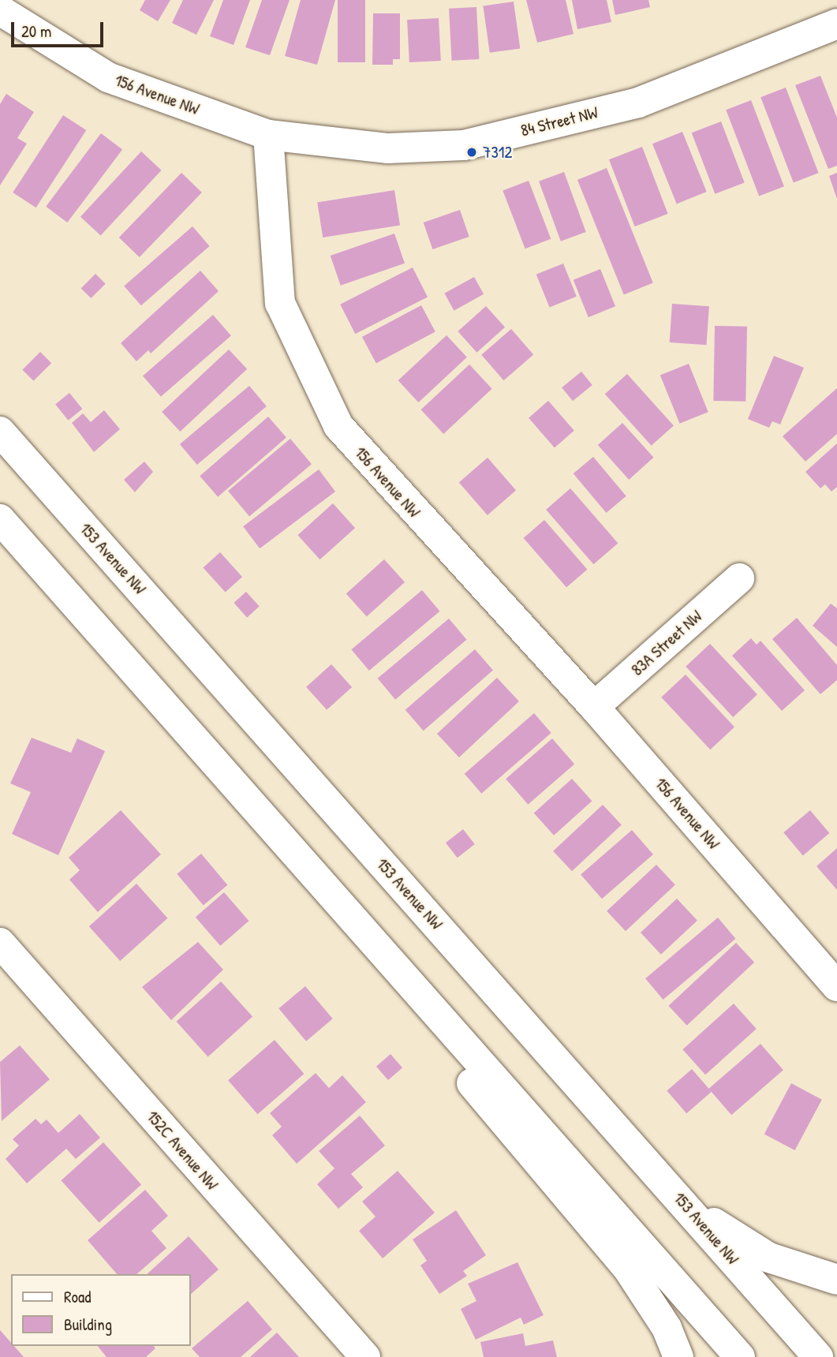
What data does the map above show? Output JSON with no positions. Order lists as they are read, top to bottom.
{
  "streets": {
    "main road": [
      "156 Avenue NW",
      "84 Street NW",
      "153 Avenue NW",
      "83A Street NW",
      "152C Avenue NW"
    ]
  },
  "crossings": [
    ["156 Avenue NW", "84 Street NW"],
    ["156 Avenue NW", "83A Street NW"]
  ],
  "places": ["7312"],
  "legend": ["Road", "Building"],
  "scale_bar": "20 m"
}
